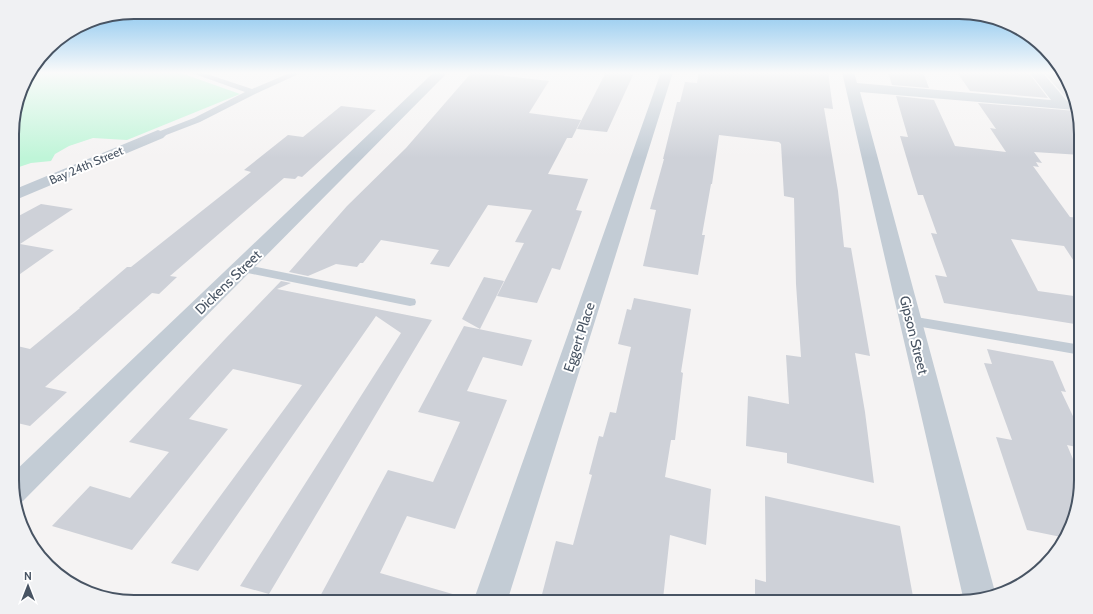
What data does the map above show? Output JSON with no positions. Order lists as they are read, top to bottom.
{
  "streets": {
    "street": [
      "Bay 24th Street",
      "Dickens Street",
      "Gipson Street",
      "Eggert Place"
    ]
  },
  "north": "top"
}
